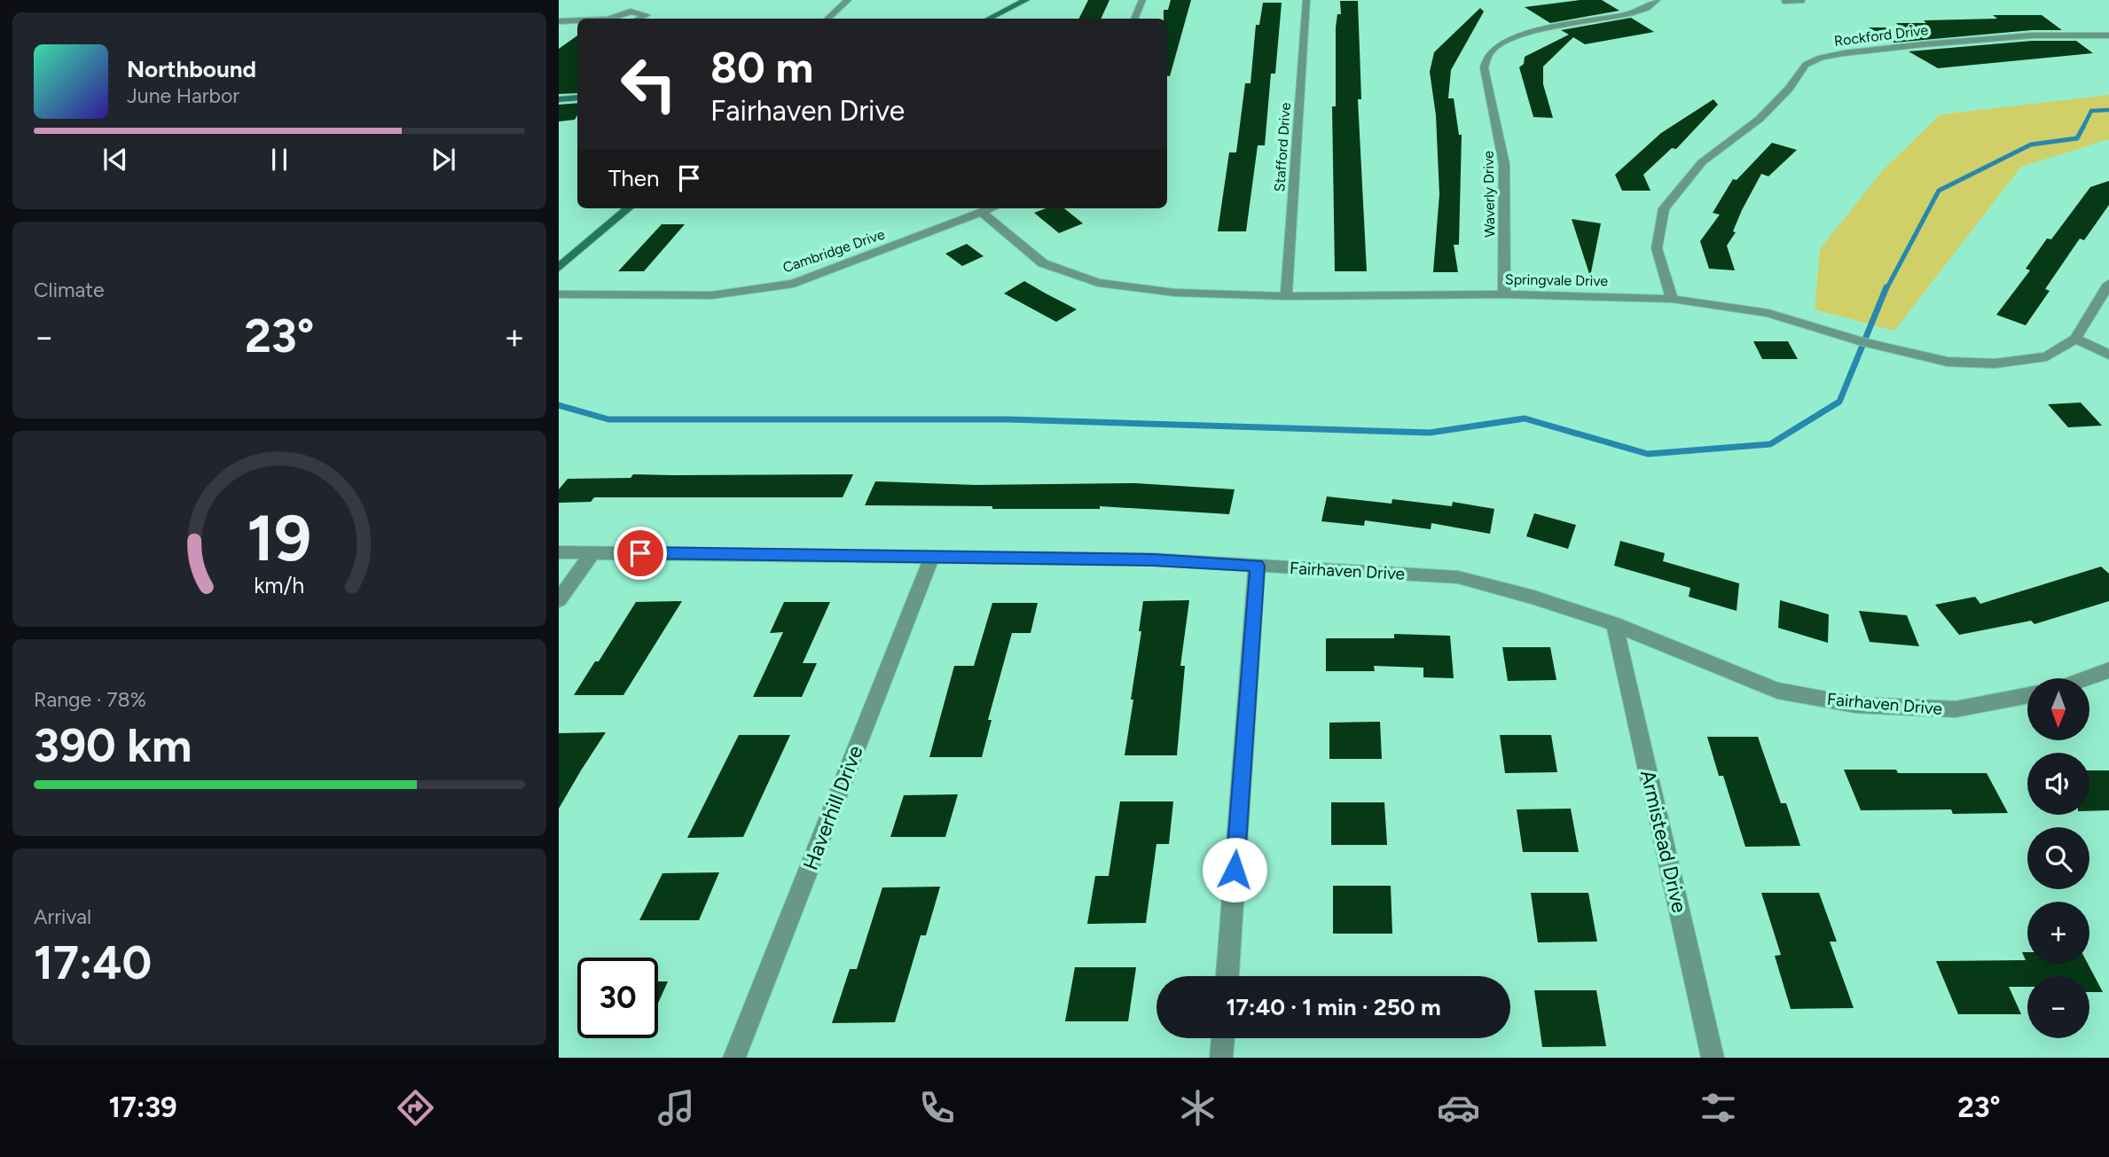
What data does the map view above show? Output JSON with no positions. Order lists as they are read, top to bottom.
{
  "streets": {
    "street": [
      "Rockford Drive",
      "Stafford Drive",
      "Waverly Drive",
      "Cambridge Drive",
      "Springvale Drive",
      "Fairhaven Drive",
      "Haverhill Drive",
      "Armistead Drive"
    ]
  },
  "crossings": [
    ["Rockford Drive", "Springvale Drive"],
    ["Stafford Drive", "Springvale Drive"],
    ["Waverly Drive", "Springvale Drive"],
    ["Cambridge Drive", "Springvale Drive"],
    ["Fairhaven Drive", "Haverhill Drive"],
    ["Fairhaven Drive", "Armistead Drive"]
  ],
  "north": "bottom",
  "page": {
    "turn": ["80 m", "Fairhaven Drive"],
    "song": ["Northbound", "June Harbor"],
    "then": "Then",
    "tile": [
      "Climate",
      ["Range · 78%", "390 km"],
      ["Arrival", "17:40"]
    ],
    "heat": ["−", "23°", "+"],
    "map_buttons": ["+", "−"],
    "limit": "30",
    "trip": "17:40 · 1 min · 250 m",
    "tabs": ["17:39", "23°"],
    "gauge": ["19", "km/h"]
  }
}
